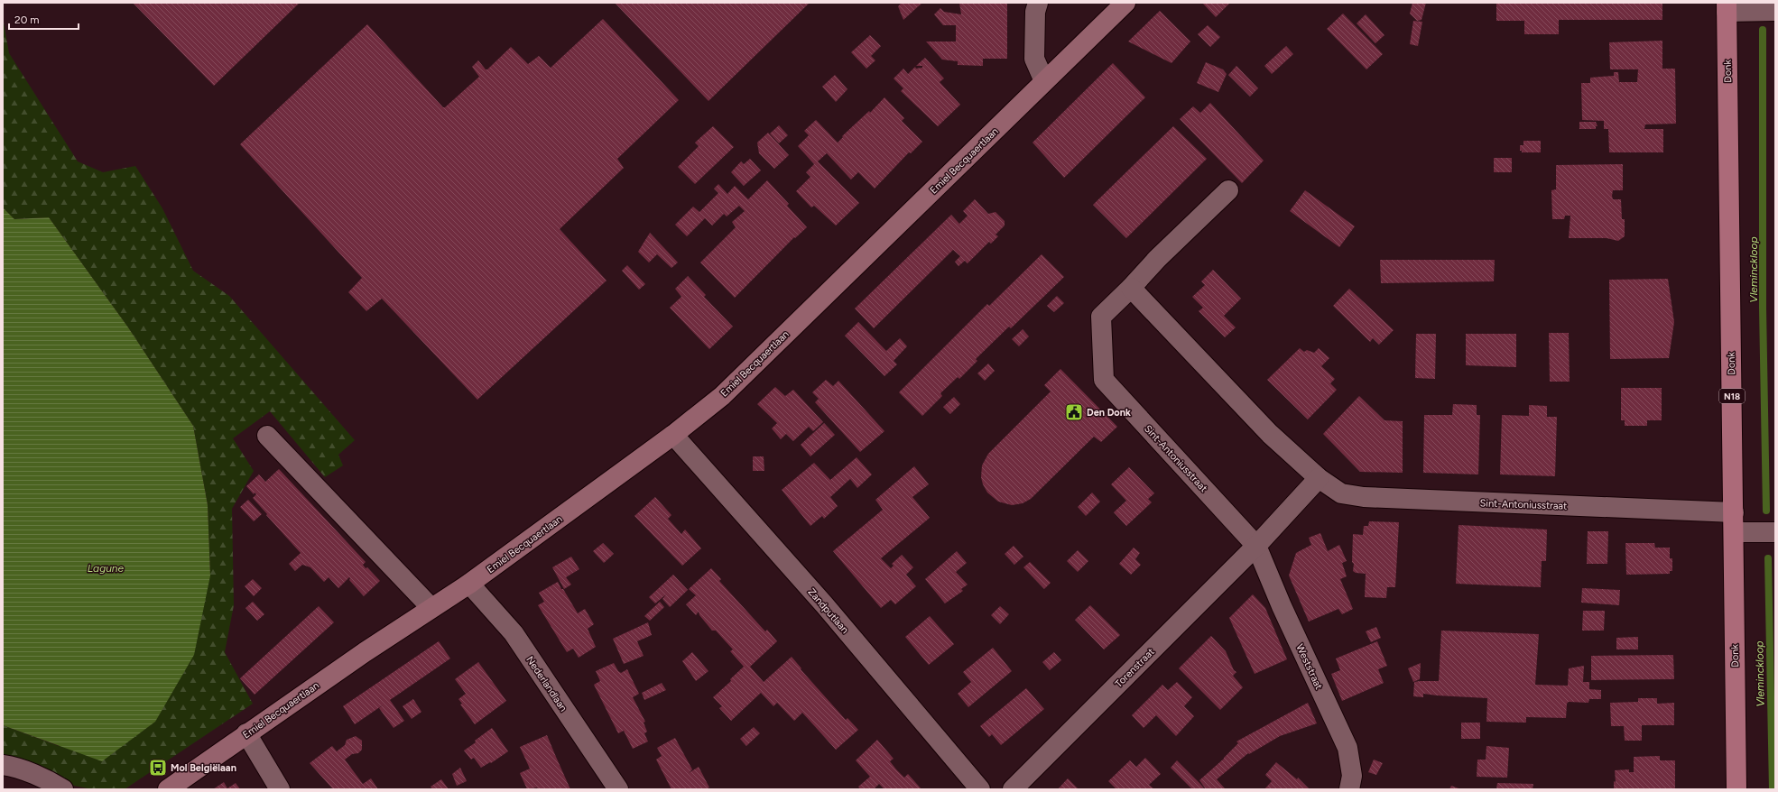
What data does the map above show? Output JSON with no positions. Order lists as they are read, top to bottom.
{
  "streets": {
    "main road": ["Donk", "N18"],
    "street": [
      "Emiel Becquaertlaan",
      "Sint-Antoniusstraat",
      "Zandputlaan",
      "Weststraat",
      "Torenstraat",
      "Nederlandlaan"
    ]
  },
  "crossings": [
    ["Donk", "Sint-Antoniusstraat"],
    ["Emiel Becquaertlaan", "Zandputlaan"],
    ["Emiel Becquaertlaan", "Nederlandlaan"],
    ["Sint-Antoniusstraat", "Weststraat"],
    ["Sint-Antoniusstraat", "Torenstraat"],
    ["Weststraat", "Torenstraat"]
  ],
  "water": ["Vleminckloop", "Lagune"],
  "places": {
    "public building": ["Den Donk"],
    "bus stop": ["Mol Belgiëlaan"]
  },
  "scale_bar": "20 m"
}
